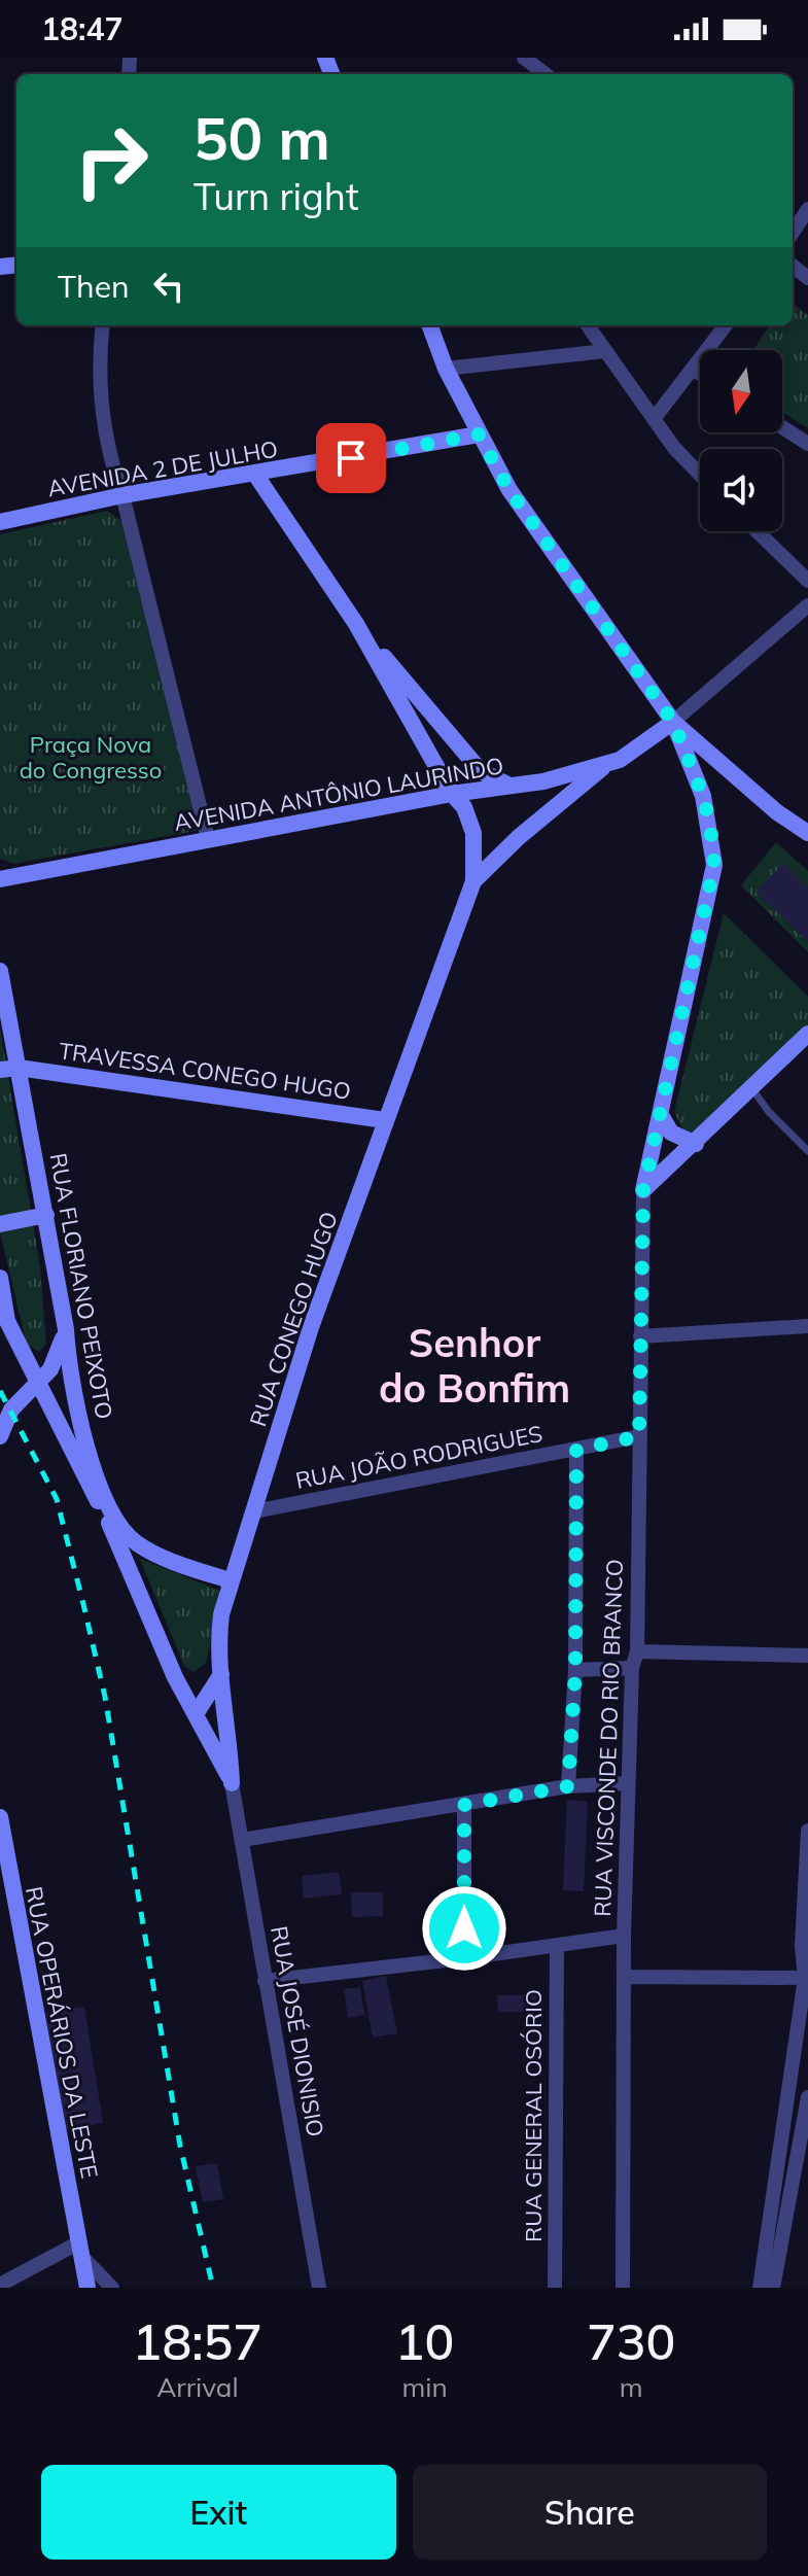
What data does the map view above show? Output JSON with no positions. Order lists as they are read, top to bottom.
{
  "streets": {
    "street": [
      "AVENIDA 2 DE JULHO",
      "AVENIDA ANTÔNIO LAURINDO",
      "TRAVESSA CONEGO HUGO",
      "RUA FLORIANO PEIXOTO",
      "RUA CONEGO HUGO",
      "RUA JOÃO RODRIGUES",
      "RUA VISCONDE DO RIO BRANCO",
      "RUA JOSÉ DIONISIO",
      "RUA OPERÁRIOS DA LESTE",
      "RUA GENERAL OSÓRIO"
    ]
  },
  "crossings": [
    ["TRAVESSA CONEGO HUGO", "RUA FLORIANO PEIXOTO"],
    ["TRAVESSA CONEGO HUGO", "RUA CONEGO HUGO"],
    ["RUA FLORIANO PEIXOTO", "RUA CONEGO HUGO"],
    ["RUA CONEGO HUGO", "RUA JOÃO RODRIGUES"],
    ["RUA CONEGO HUGO", "RUA JOSÉ DIONISIO"],
    ["RUA JOÃO RODRIGUES", "RUA VISCONDE DO RIO BRANCO"]
  ],
  "districts": ["Senhor do Bonfim"],
  "parks": ["Praça Nova do Congresso"],
  "north": "bottom",
  "page": {
    "status": "18:47",
    "turn": ["50 m", "Turn right"],
    "then": "Then",
    "eta": [
      "18:57",
      "Arrival",
      "10",
      "min",
      "730",
      "m"
    ],
    "buttons": ["Exit", "Share"]
  }
}
